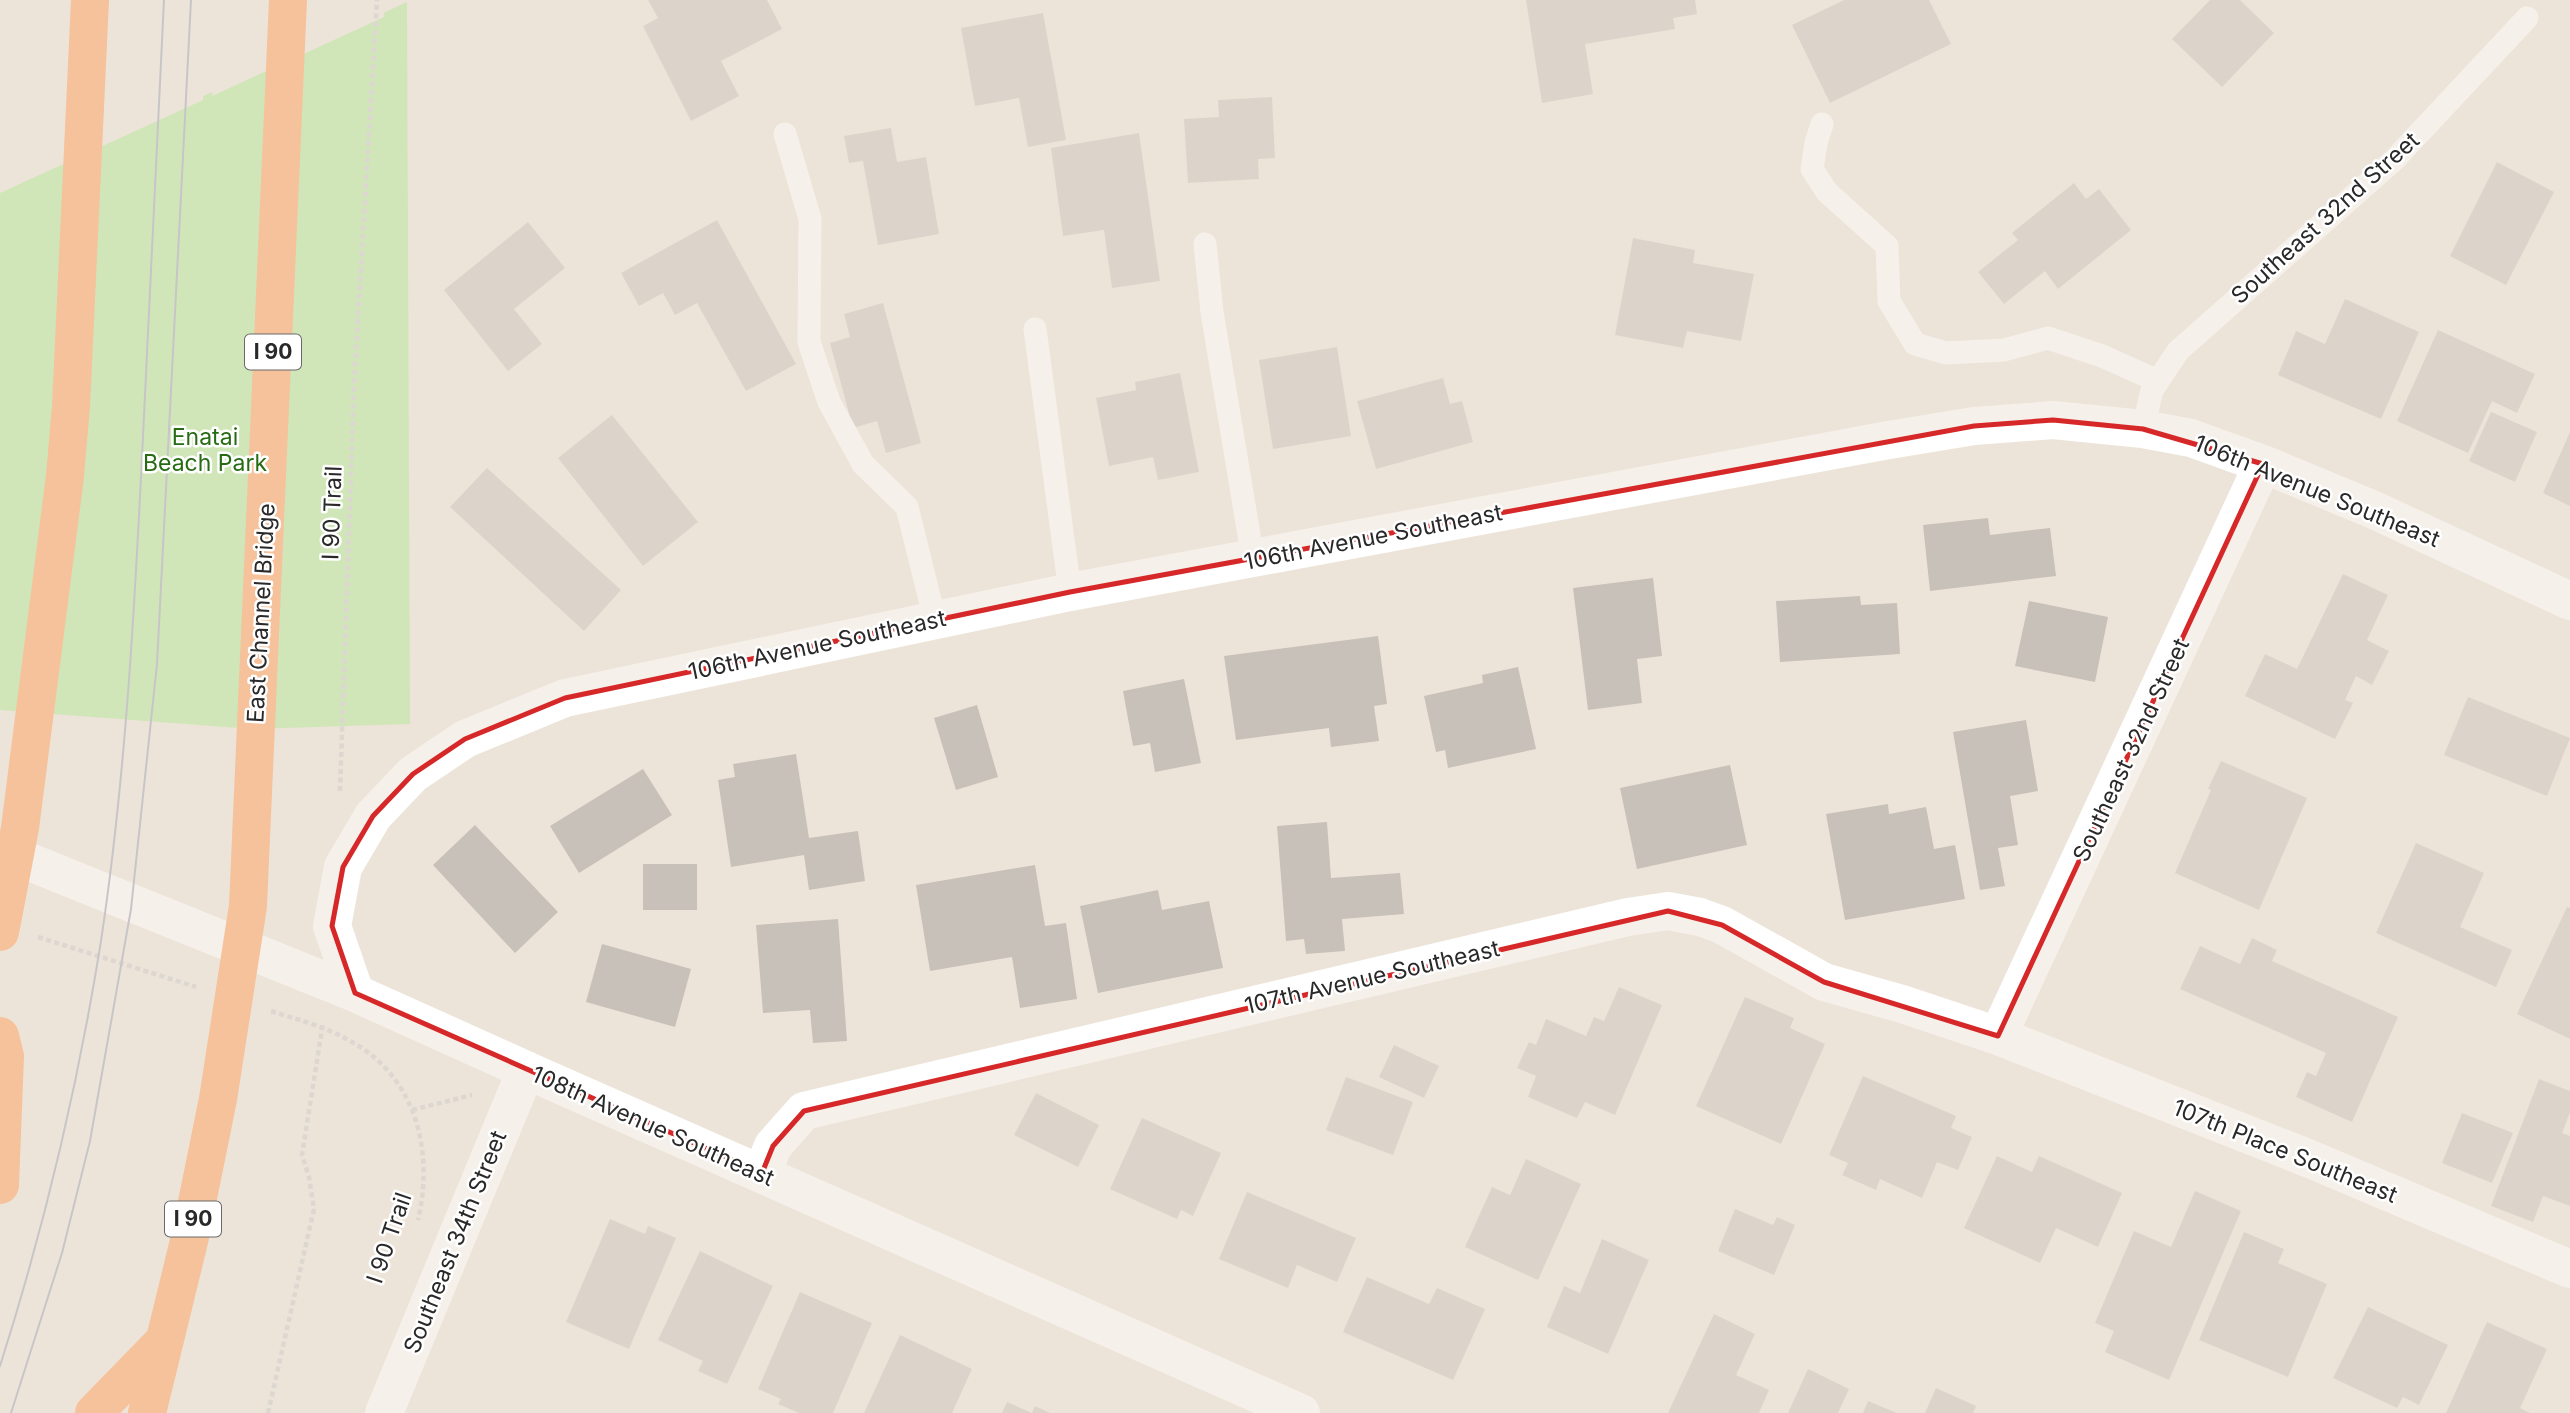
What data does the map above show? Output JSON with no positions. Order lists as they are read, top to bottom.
{
  "streets": {
    "highway": ["I 90", "East Channel Bridge"],
    "street": [
      "Southeast 32nd Street",
      "106th Avenue Southeast",
      "107th Avenue Southeast",
      "108th Avenue Southeast",
      "107th Place Southeast",
      "Southeast 34th Street"
    ],
    "path": ["I 90 Trail"]
  },
  "crossings": [
    ["Southeast 32nd Street", "106th Avenue Southeast"],
    ["Southeast 32nd Street", "107th Avenue Southeast"],
    ["Southeast 32nd Street", "107th Place Southeast"],
    ["I 90", "East Channel Bridge"],
    ["106th Avenue Southeast", "108th Avenue Southeast"],
    ["107th Avenue Southeast", "108th Avenue Southeast"],
    ["107th Avenue Southeast", "107th Place Southeast"],
    ["108th Avenue Southeast", "Southeast 34th Street"]
  ],
  "parks": ["Enatai Beach Park"]
}
